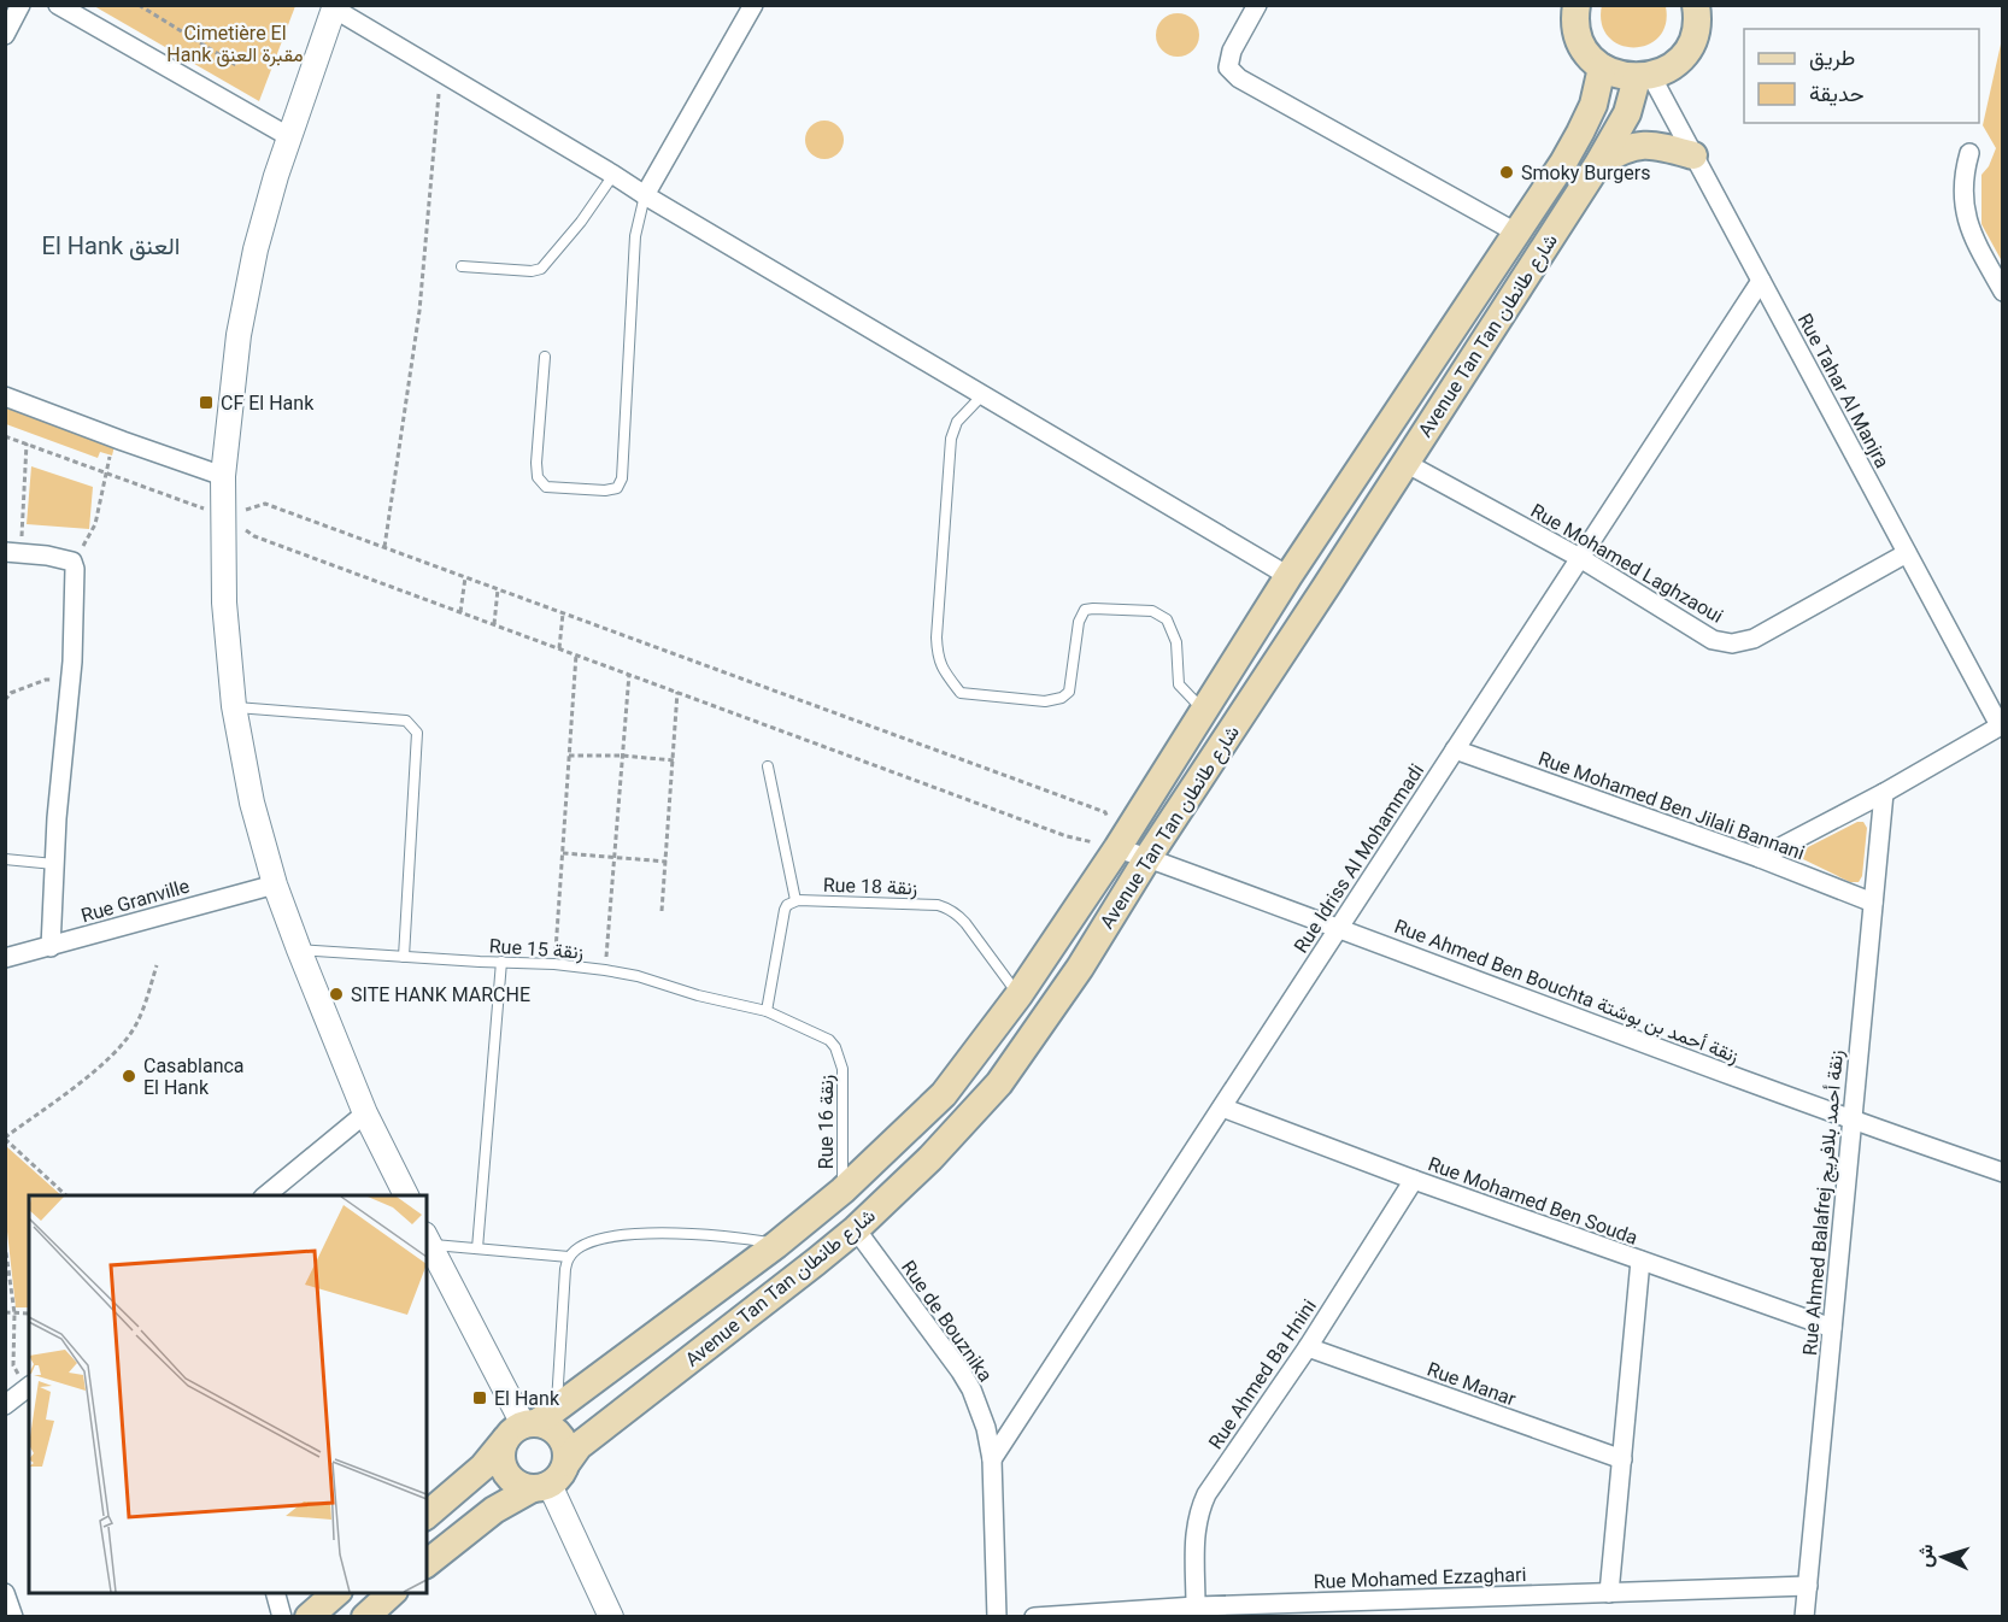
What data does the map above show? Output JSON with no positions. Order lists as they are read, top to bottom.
{
  "streets": {
    "main road": ["Avenue Tan Tan شارع طانطان"],
    "street": [
      "Rue Tahar Al Manjra",
      "Rue Mohamed Laghzaoui",
      "Rue Mohamed Ben Jilali Bannani",
      "Rue Idriss Al Mohammadi",
      "Rue Granville",
      "Rue Ahmed Ben Bouchta زنقة أحمد بن بوشتة",
      "Rue Mohamed Ben Souda",
      "Rue Ahmed Balafrej زنقة أحمد بلافريج",
      "Rue de Bouznika",
      "Rue Ahmed Ba Hnini",
      "Rue Manar",
      "Rue Mohamed Ezzaghari"
    ],
    "lane": ["Rue 18 زنقة", "Rue 15 زنقة", "Rue 16 زنقة"]
  },
  "crossings": [
    ["Avenue Tan Tan شارع طانطان", "Rue Tahar Al Manjra"],
    ["Avenue Tan Tan شارع طانطان", "Rue Mohamed Laghzaoui"],
    ["Avenue Tan Tan شارع طانطان", "Rue 18 زنقة"],
    ["Avenue Tan Tan شارع طانطان", "Rue Ahmed Ben Bouchta زنقة أحمد بن بوشتة"],
    ["Avenue Tan Tan شارع طانطان", "Rue 16 زنقة"],
    ["Avenue Tan Tan شارع طانطان", "Rue de Bouznika"],
    ["Rue Tahar Al Manjra", "Rue Mohamed Laghzaoui"],
    ["Rue Tahar Al Manjra", "Rue Idriss Al Mohammadi"],
    ["Rue Mohamed Laghzaoui", "Rue Idriss Al Mohammadi"],
    ["Rue Mohamed Ben Jilali Bannani", "Rue Idriss Al Mohammadi"],
    ["Rue Mohamed Ben Jilali Bannani", "Rue Ahmed Balafrej زنقة أحمد بلافريج"],
    ["Rue Idriss Al Mohammadi", "Rue Ahmed Ben Bouchta زنقة أحمد بن بوشتة"],
    ["Rue Idriss Al Mohammadi", "Rue Mohamed Ben Souda"],
    ["Rue Idriss Al Mohammadi", "Rue de Bouznika"],
    ["Rue 18 زنقة", "Rue 15 زنقة"],
    ["Rue 18 زنقة", "Rue 16 زنقة"],
    ["Rue 15 زنقة", "Rue 16 زنقة"],
    ["Rue Ahmed Ben Bouchta زنقة أحمد بن بوشتة", "Rue Ahmed Balafrej زنقة أحمد بلافريج"],
    ["Rue Mohamed Ben Souda", "Rue Ahmed Balafrej زنقة أحمد بلافريج"],
    ["Rue Mohamed Ben Souda", "Rue Ahmed Ba Hnini"],
    ["Rue Ahmed Balafrej زنقة أحمد بلافريج", "Rue Mohamed Ezzaghari"],
    ["Rue Ahmed Ba Hnini", "Rue Manar"],
    ["Rue Ahmed Ba Hnini", "Rue Mohamed Ezzaghari"]
  ],
  "districts": ["El Hank العنق"],
  "parks": ["Cimetière El Hank مقبرة العنق"],
  "places": {
    "other": ["Smoky Burgers", "SITE HANK MARCHE", "Casablanca El Hank"],
    "transit": ["CF El Hank", "El Hank"]
  },
  "legend": ["طريق", "حديقة"],
  "north": "left"
}
